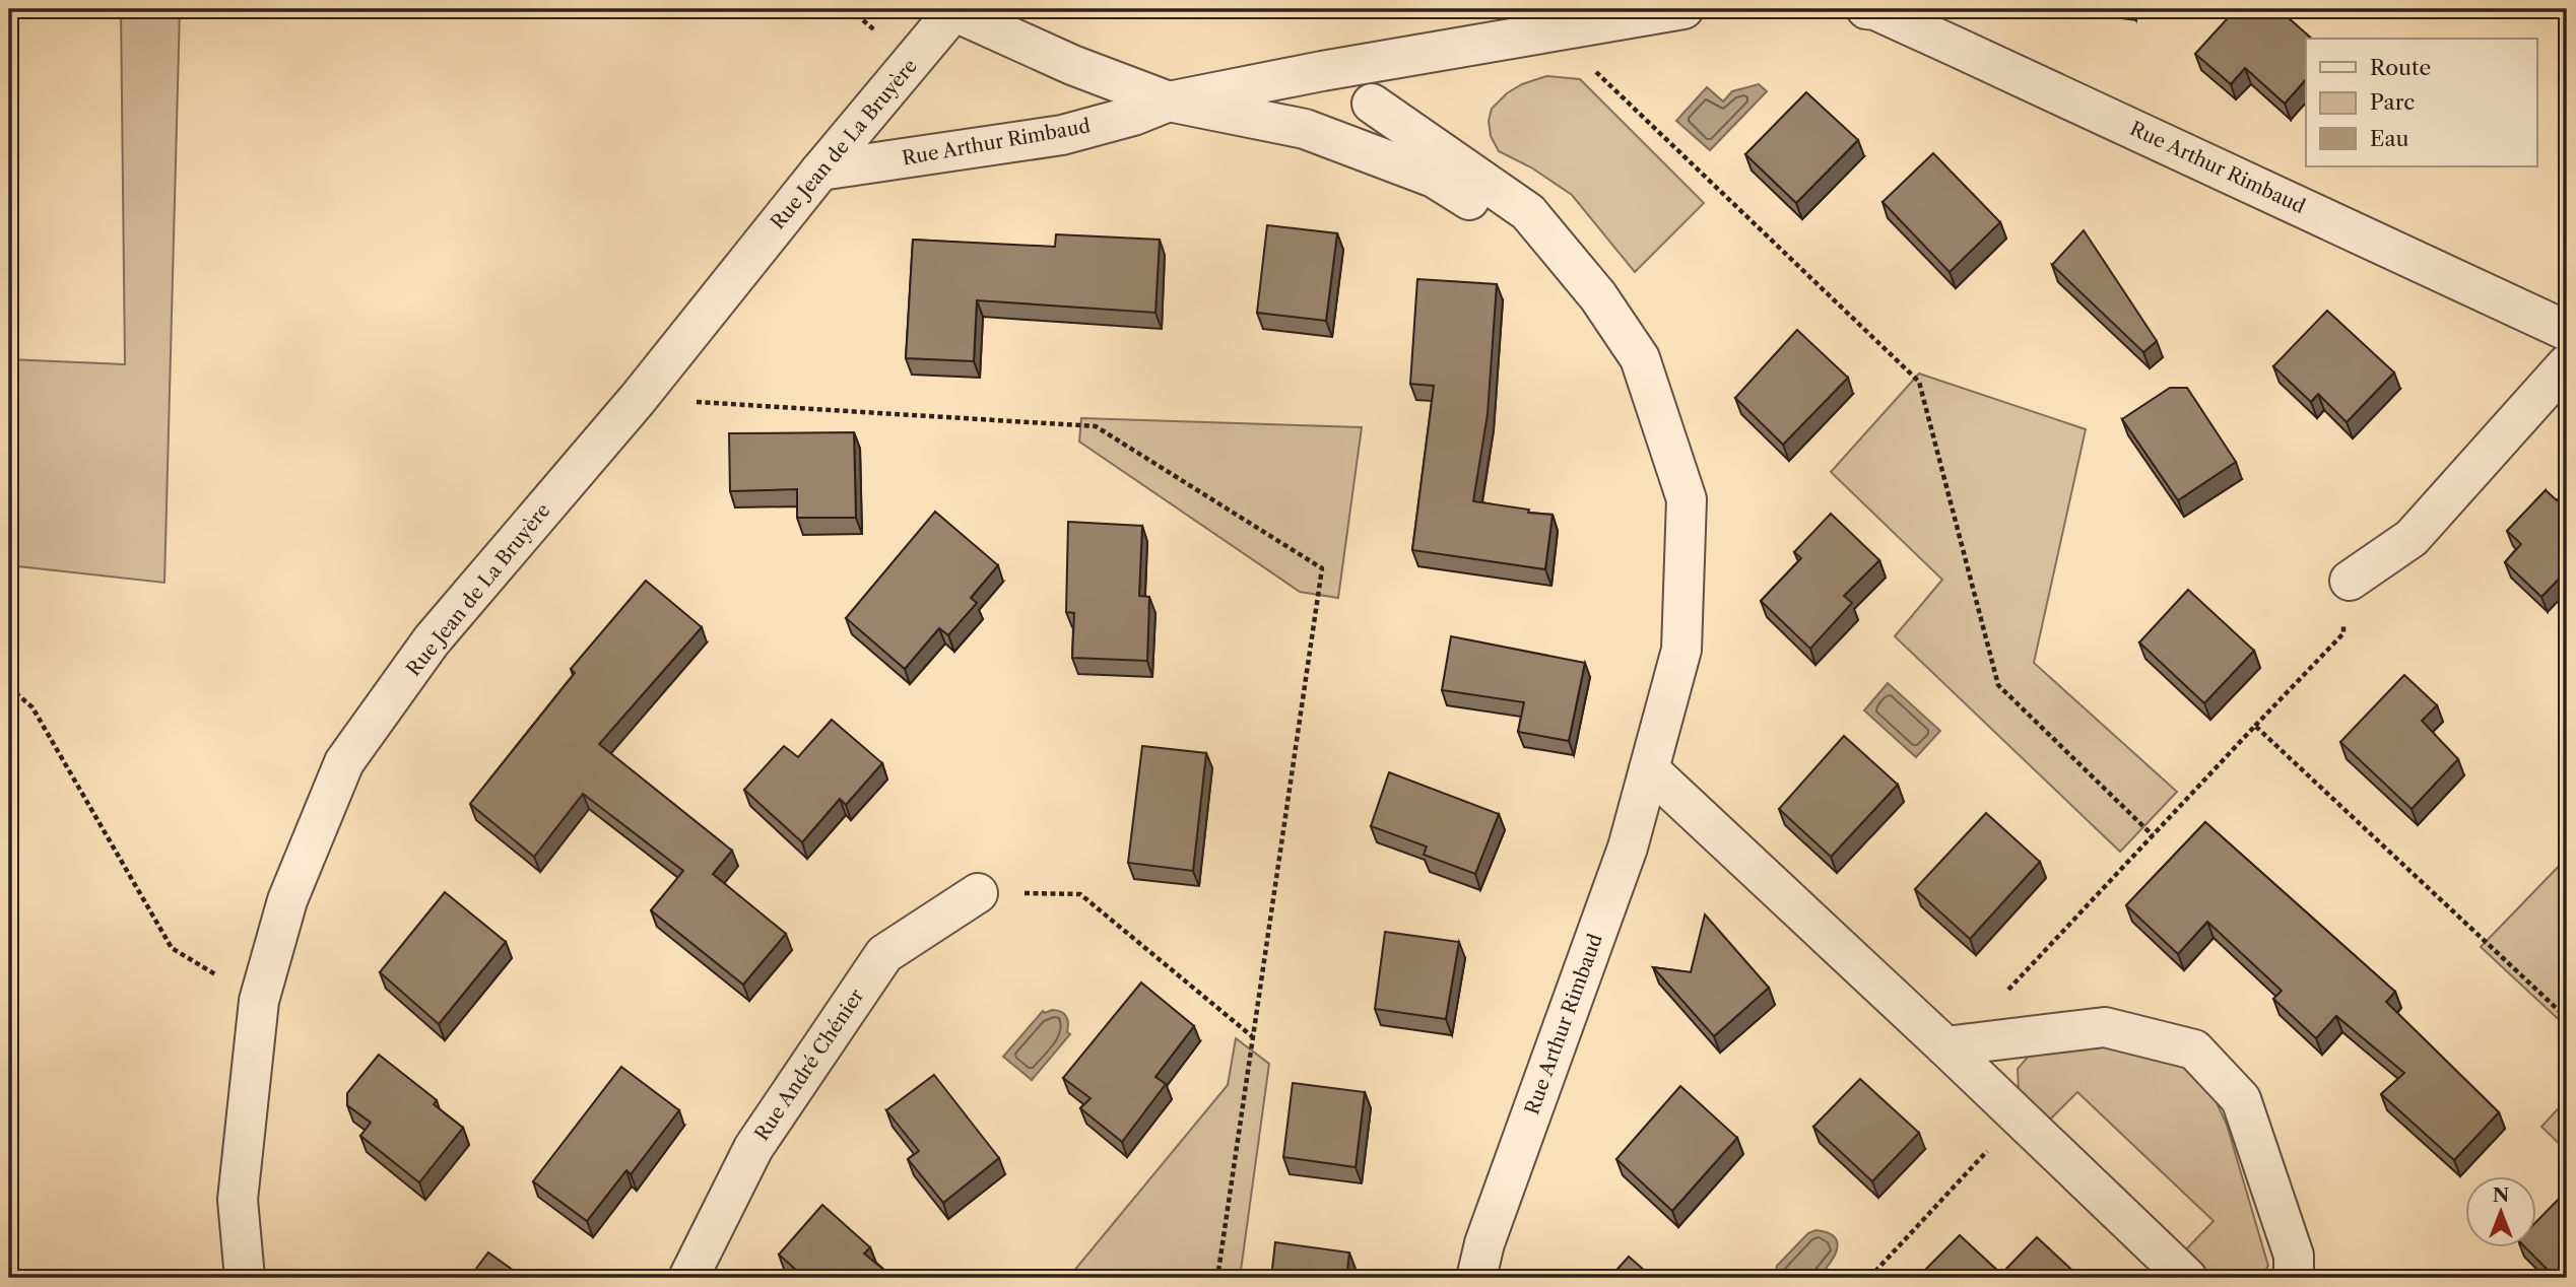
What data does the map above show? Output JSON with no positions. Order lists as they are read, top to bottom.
{
  "streets": {
    "street": ["Rue Arthur Rimbaud", "Rue Jean de La Bruyère", "Rue André Chénier"]
  },
  "crossings": [
    ["Rue Arthur Rimbaud", "Rue Jean de La Bruyère"]
  ],
  "legend": ["Route", "Parc", "Eau"],
  "north": "top"
}
